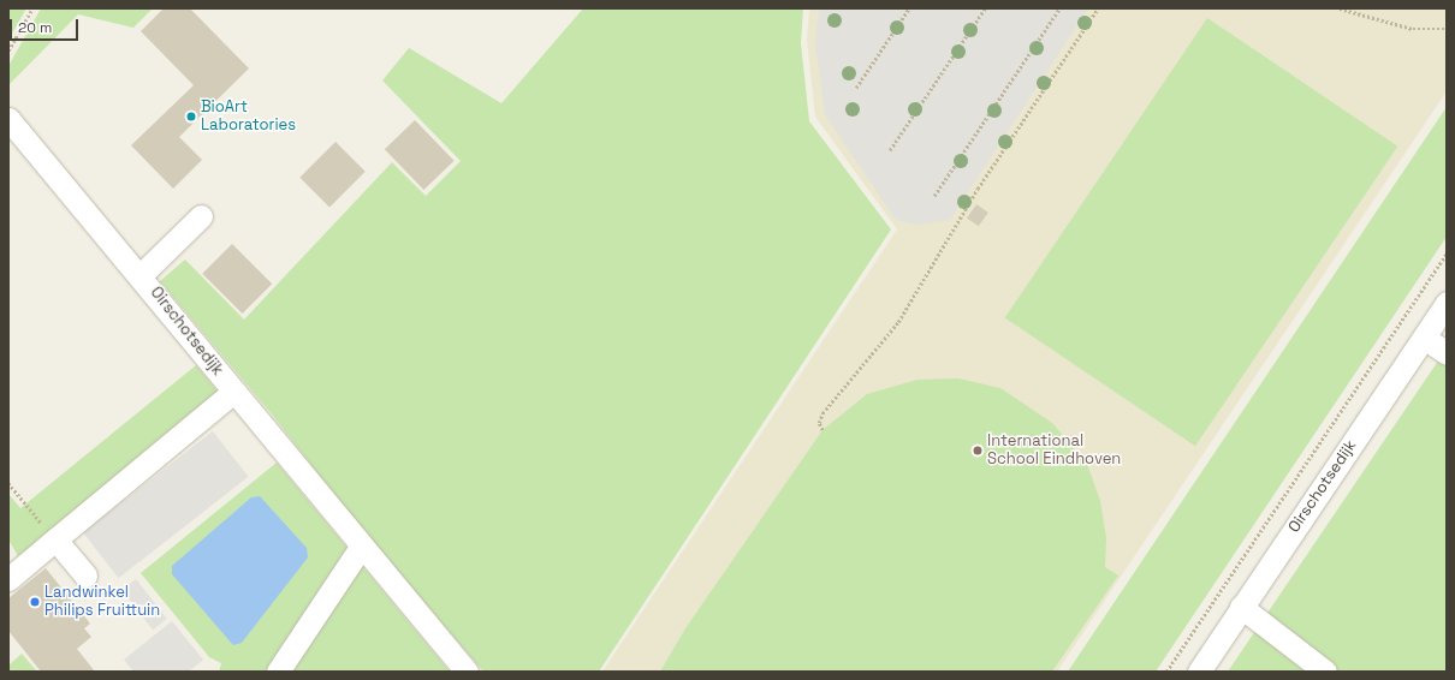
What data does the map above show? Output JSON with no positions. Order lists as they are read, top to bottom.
{
  "streets": {
    "street": ["Oirschotsedijk"]
  },
  "places": ["BioArt Laboratories", "International School Eindhoven", "Landwinkel Philips Fruittuin"],
  "scale_bar": "20 m"
}
